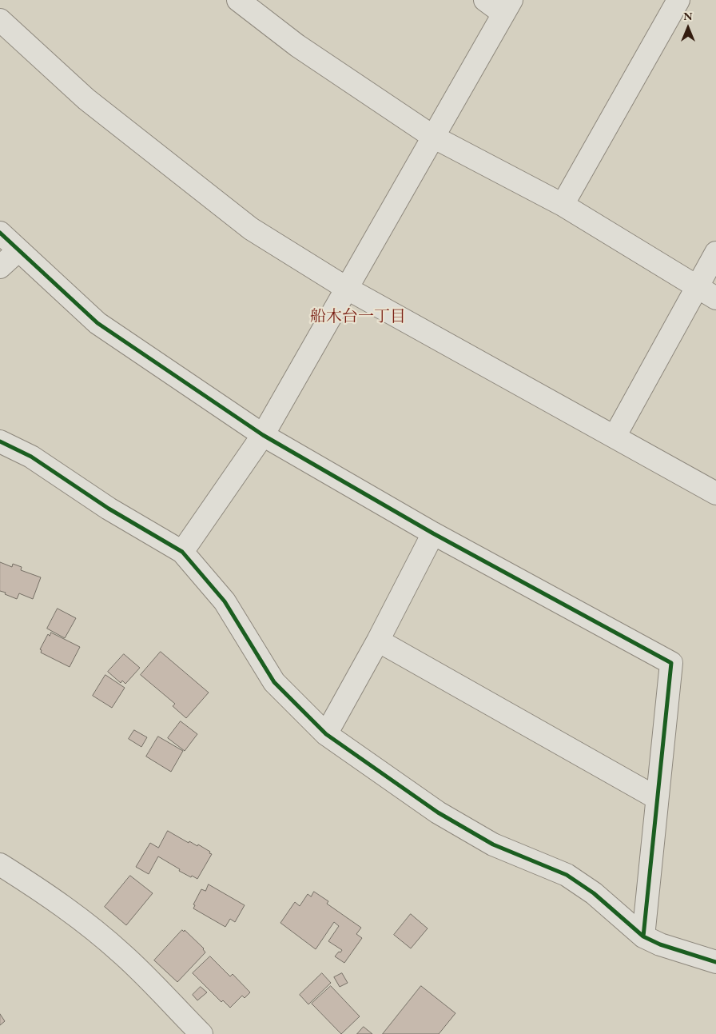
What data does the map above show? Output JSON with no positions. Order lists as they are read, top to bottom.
{
  "districts": ["船木台一丁目"],
  "north": "top"
}
